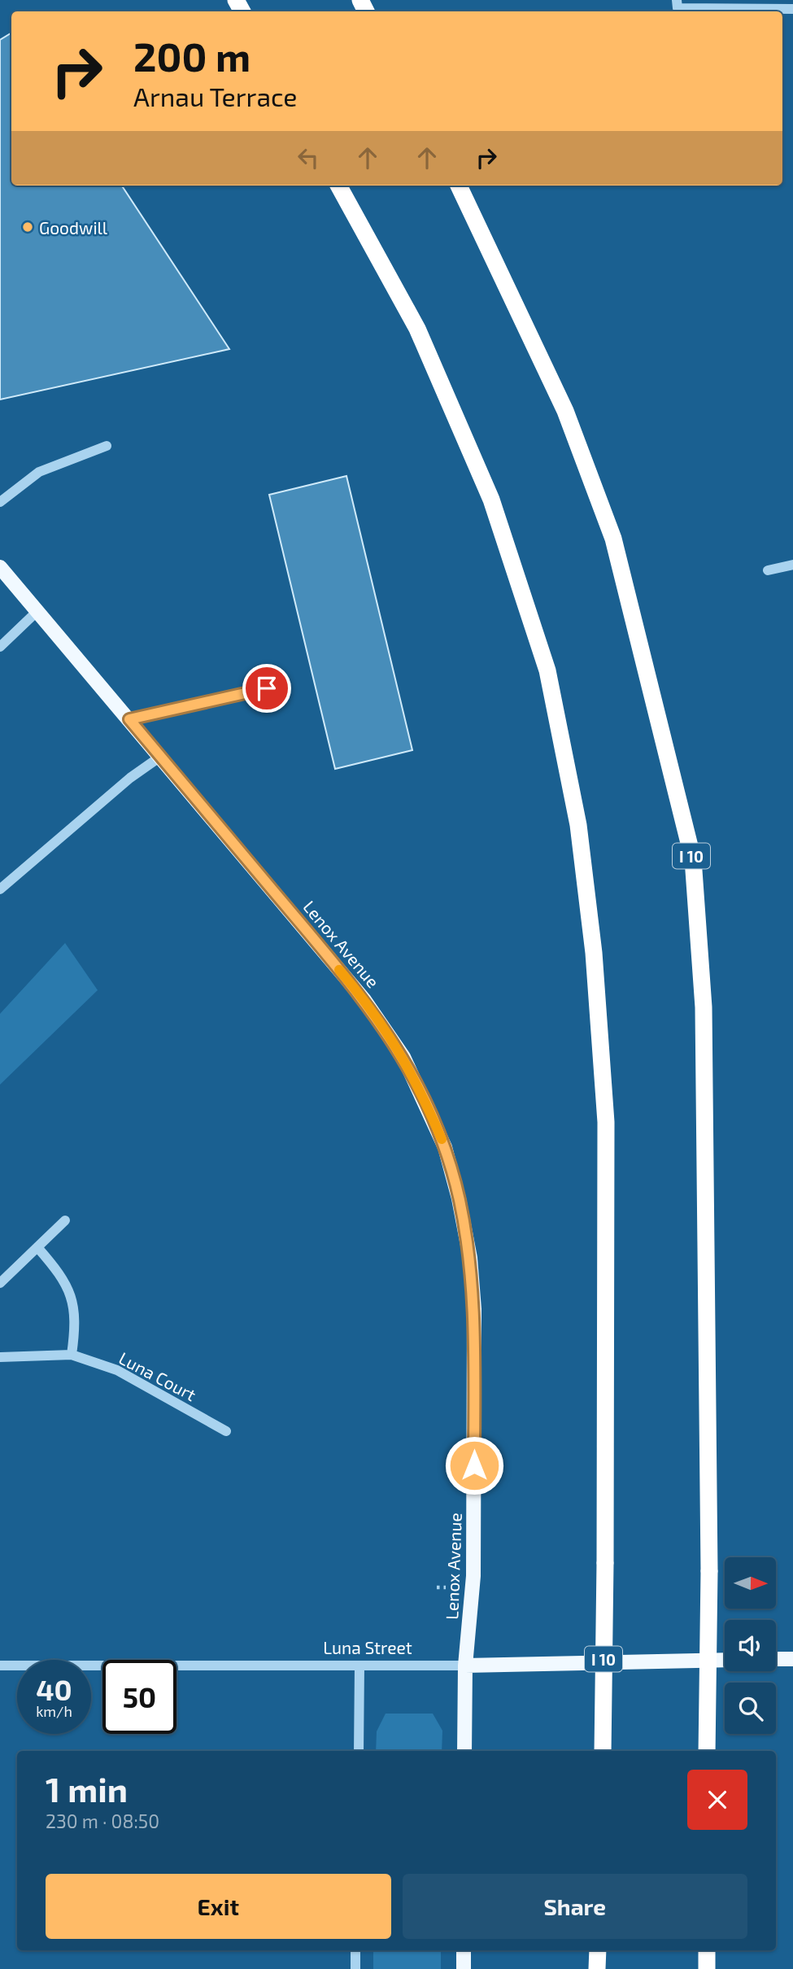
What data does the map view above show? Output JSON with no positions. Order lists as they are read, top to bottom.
{
  "streets": {
    "highway": ["I 10"],
    "main road": ["Lenox Avenue", "Luna Street"],
    "street": ["Luna Court"]
  },
  "crossings": [
    ["Lenox Avenue", "Luna Street"]
  ],
  "places": ["Goodwill"],
  "north": "right",
  "page": {
    "turn": ["200 m", "Arnau Terrace"],
    "speed": "40 km/h",
    "limit": "50",
    "heading": ["1 min", "230 m · 08:50"],
    "buttons": ["Exit", "Share"]
  }
}
